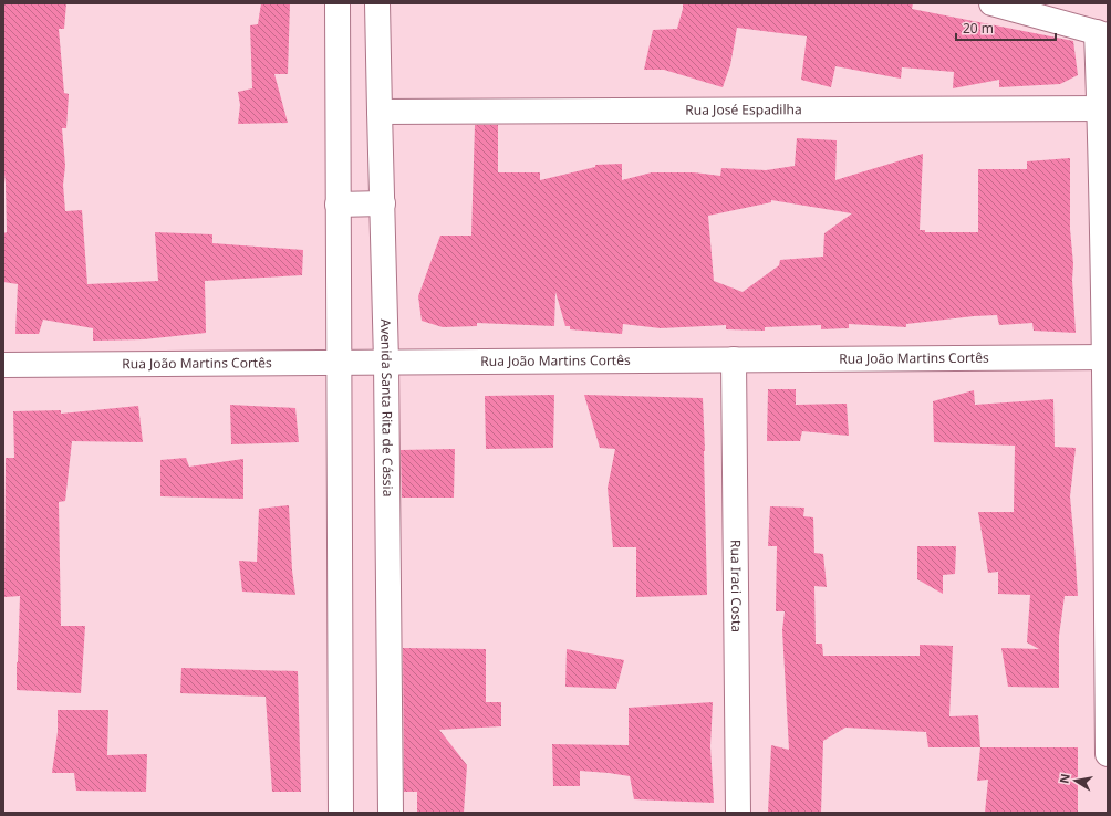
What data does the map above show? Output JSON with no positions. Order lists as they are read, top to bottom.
{
  "streets": {
    "street": [
      "Rua José Espadilha",
      "Rua João Martins Cortês",
      "Avenida Santa Rita de Cássia",
      "Rua Iraci Costa"
    ]
  },
  "crossings": [
    ["Rua José Espadilha", "Avenida Santa Rita de Cássia"],
    ["Rua João Martins Cortês", "Avenida Santa Rita de Cássia"],
    ["Rua João Martins Cortês", "Rua Iraci Costa"]
  ],
  "scale_bar": "20 m",
  "north": "left"
}
